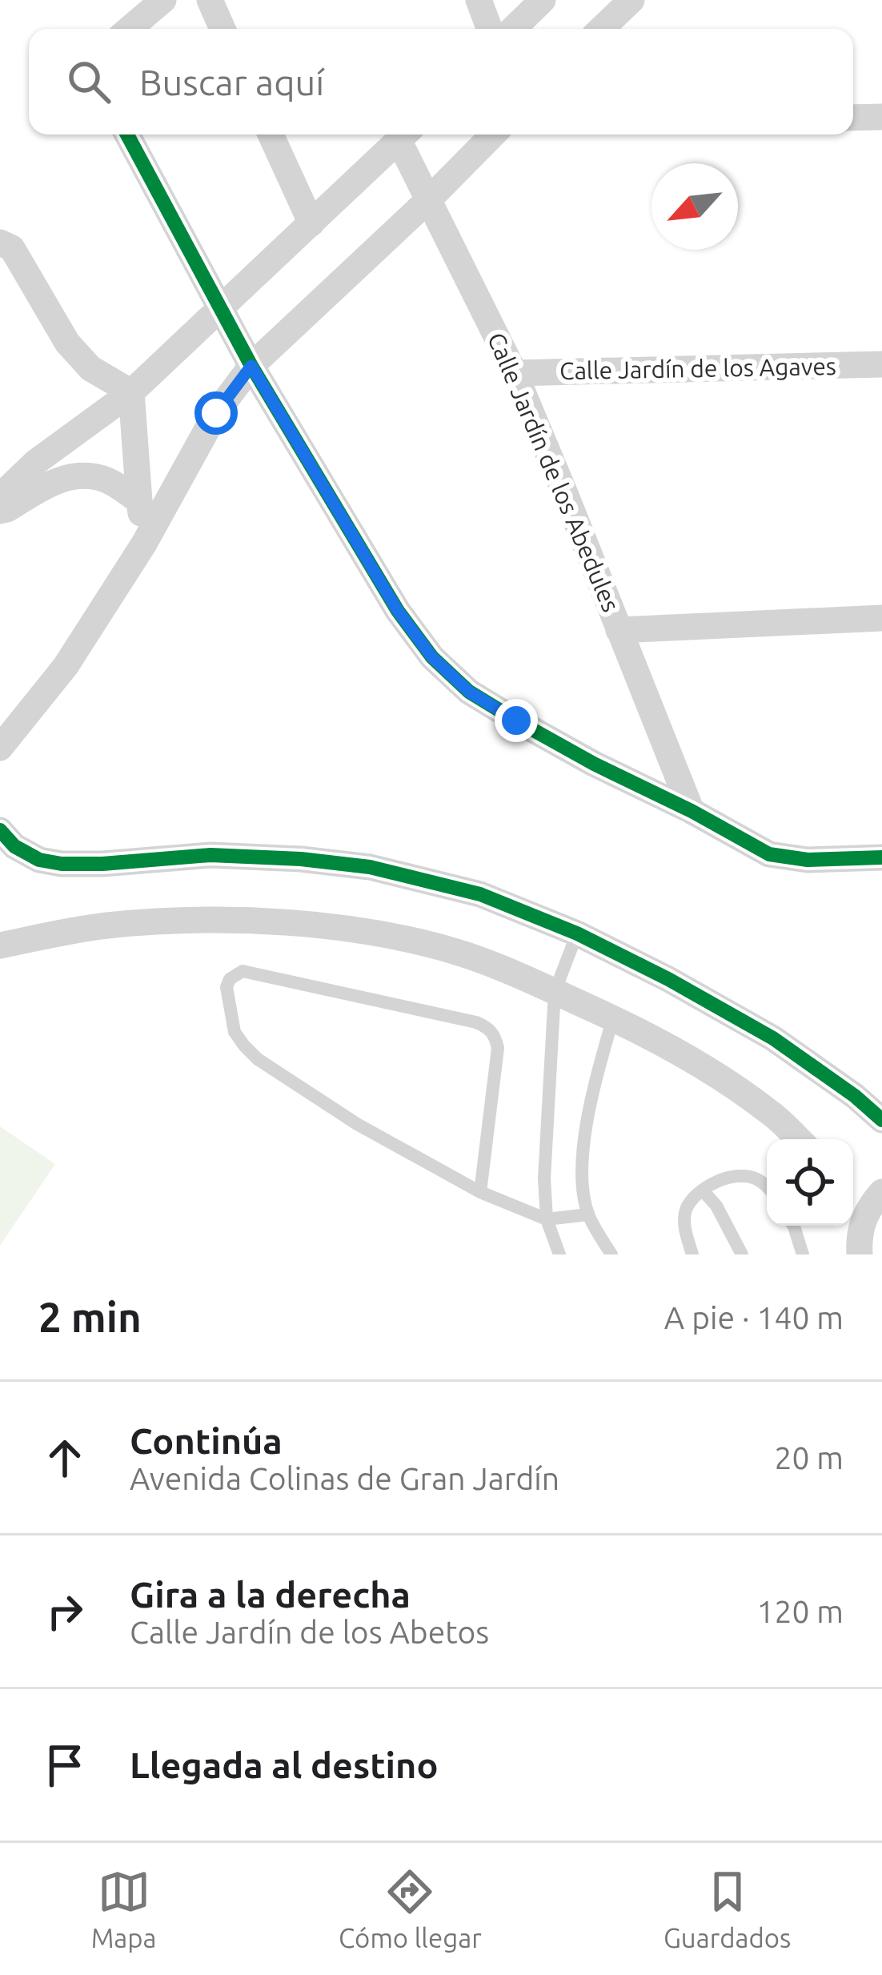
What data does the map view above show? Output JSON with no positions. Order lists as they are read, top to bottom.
{
  "streets": {
    "street": ["Calle Jardín de los Agaves", "Calle Jardín de los Abedules"]
  },
  "crossings": [
    ["Calle Jardín de los Agaves", "Calle Jardín de los Abedules"]
  ],
  "north": "bottom left",
  "page": {
    "search": "Buscar aquí",
    "heading": ["2 min", "A pie · 140 m"],
    "list": [
      ["Continúa", "Avenida Colinas de Gran Jardín", "20 m"],
      ["Gira a la derecha", "Calle Jardín de los Abetos", "120 m"],
      "Llegada al destino"
    ],
    "nav": ["Mapa", "Cómo llegar", "Guardados"]
  }
}
